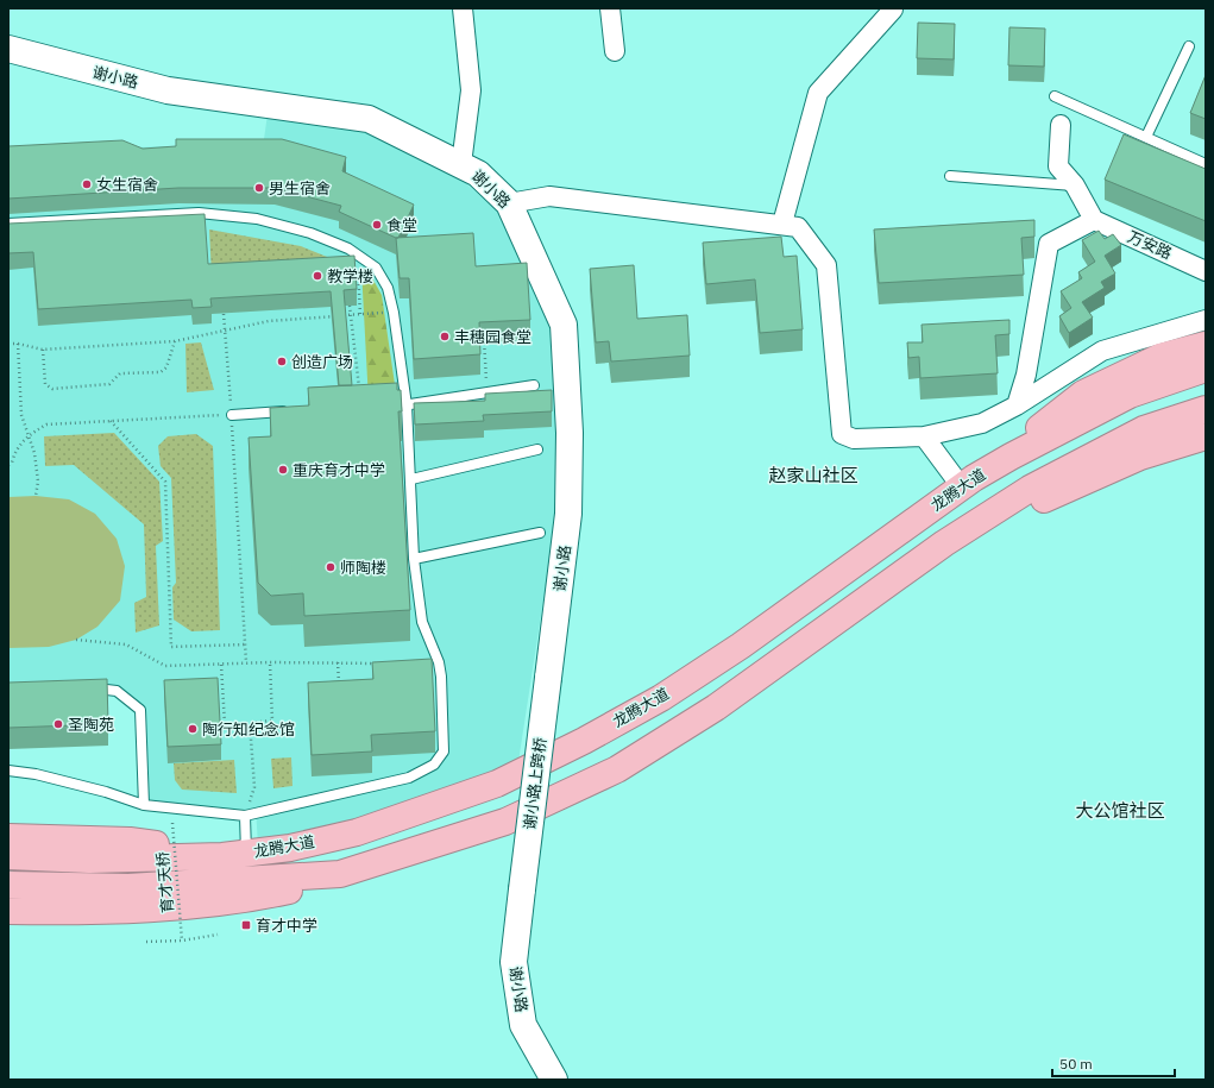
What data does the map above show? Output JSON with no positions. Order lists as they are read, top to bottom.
{
  "streets": {
    "highway": ["龙腾大道"],
    "street": ["谢小路", "万安路", "谢小路上跨桥"],
    "path": ["育才天桥"]
  },
  "crossings": [
    ["谢小路", "谢小路上跨桥"]
  ],
  "districts": ["赵家山社区", "大公馆社区"],
  "places": {
    "other": [
      "女生宿舍",
      "男生宿舍",
      "食堂",
      "教学楼",
      "丰穗园食堂",
      "创造广场",
      "重庆育才中学",
      "师陶楼",
      "圣陶苑",
      "陶行知纪念馆"
    ],
    "transit": ["育才中学"]
  },
  "scale_bar": "50 m"
}
